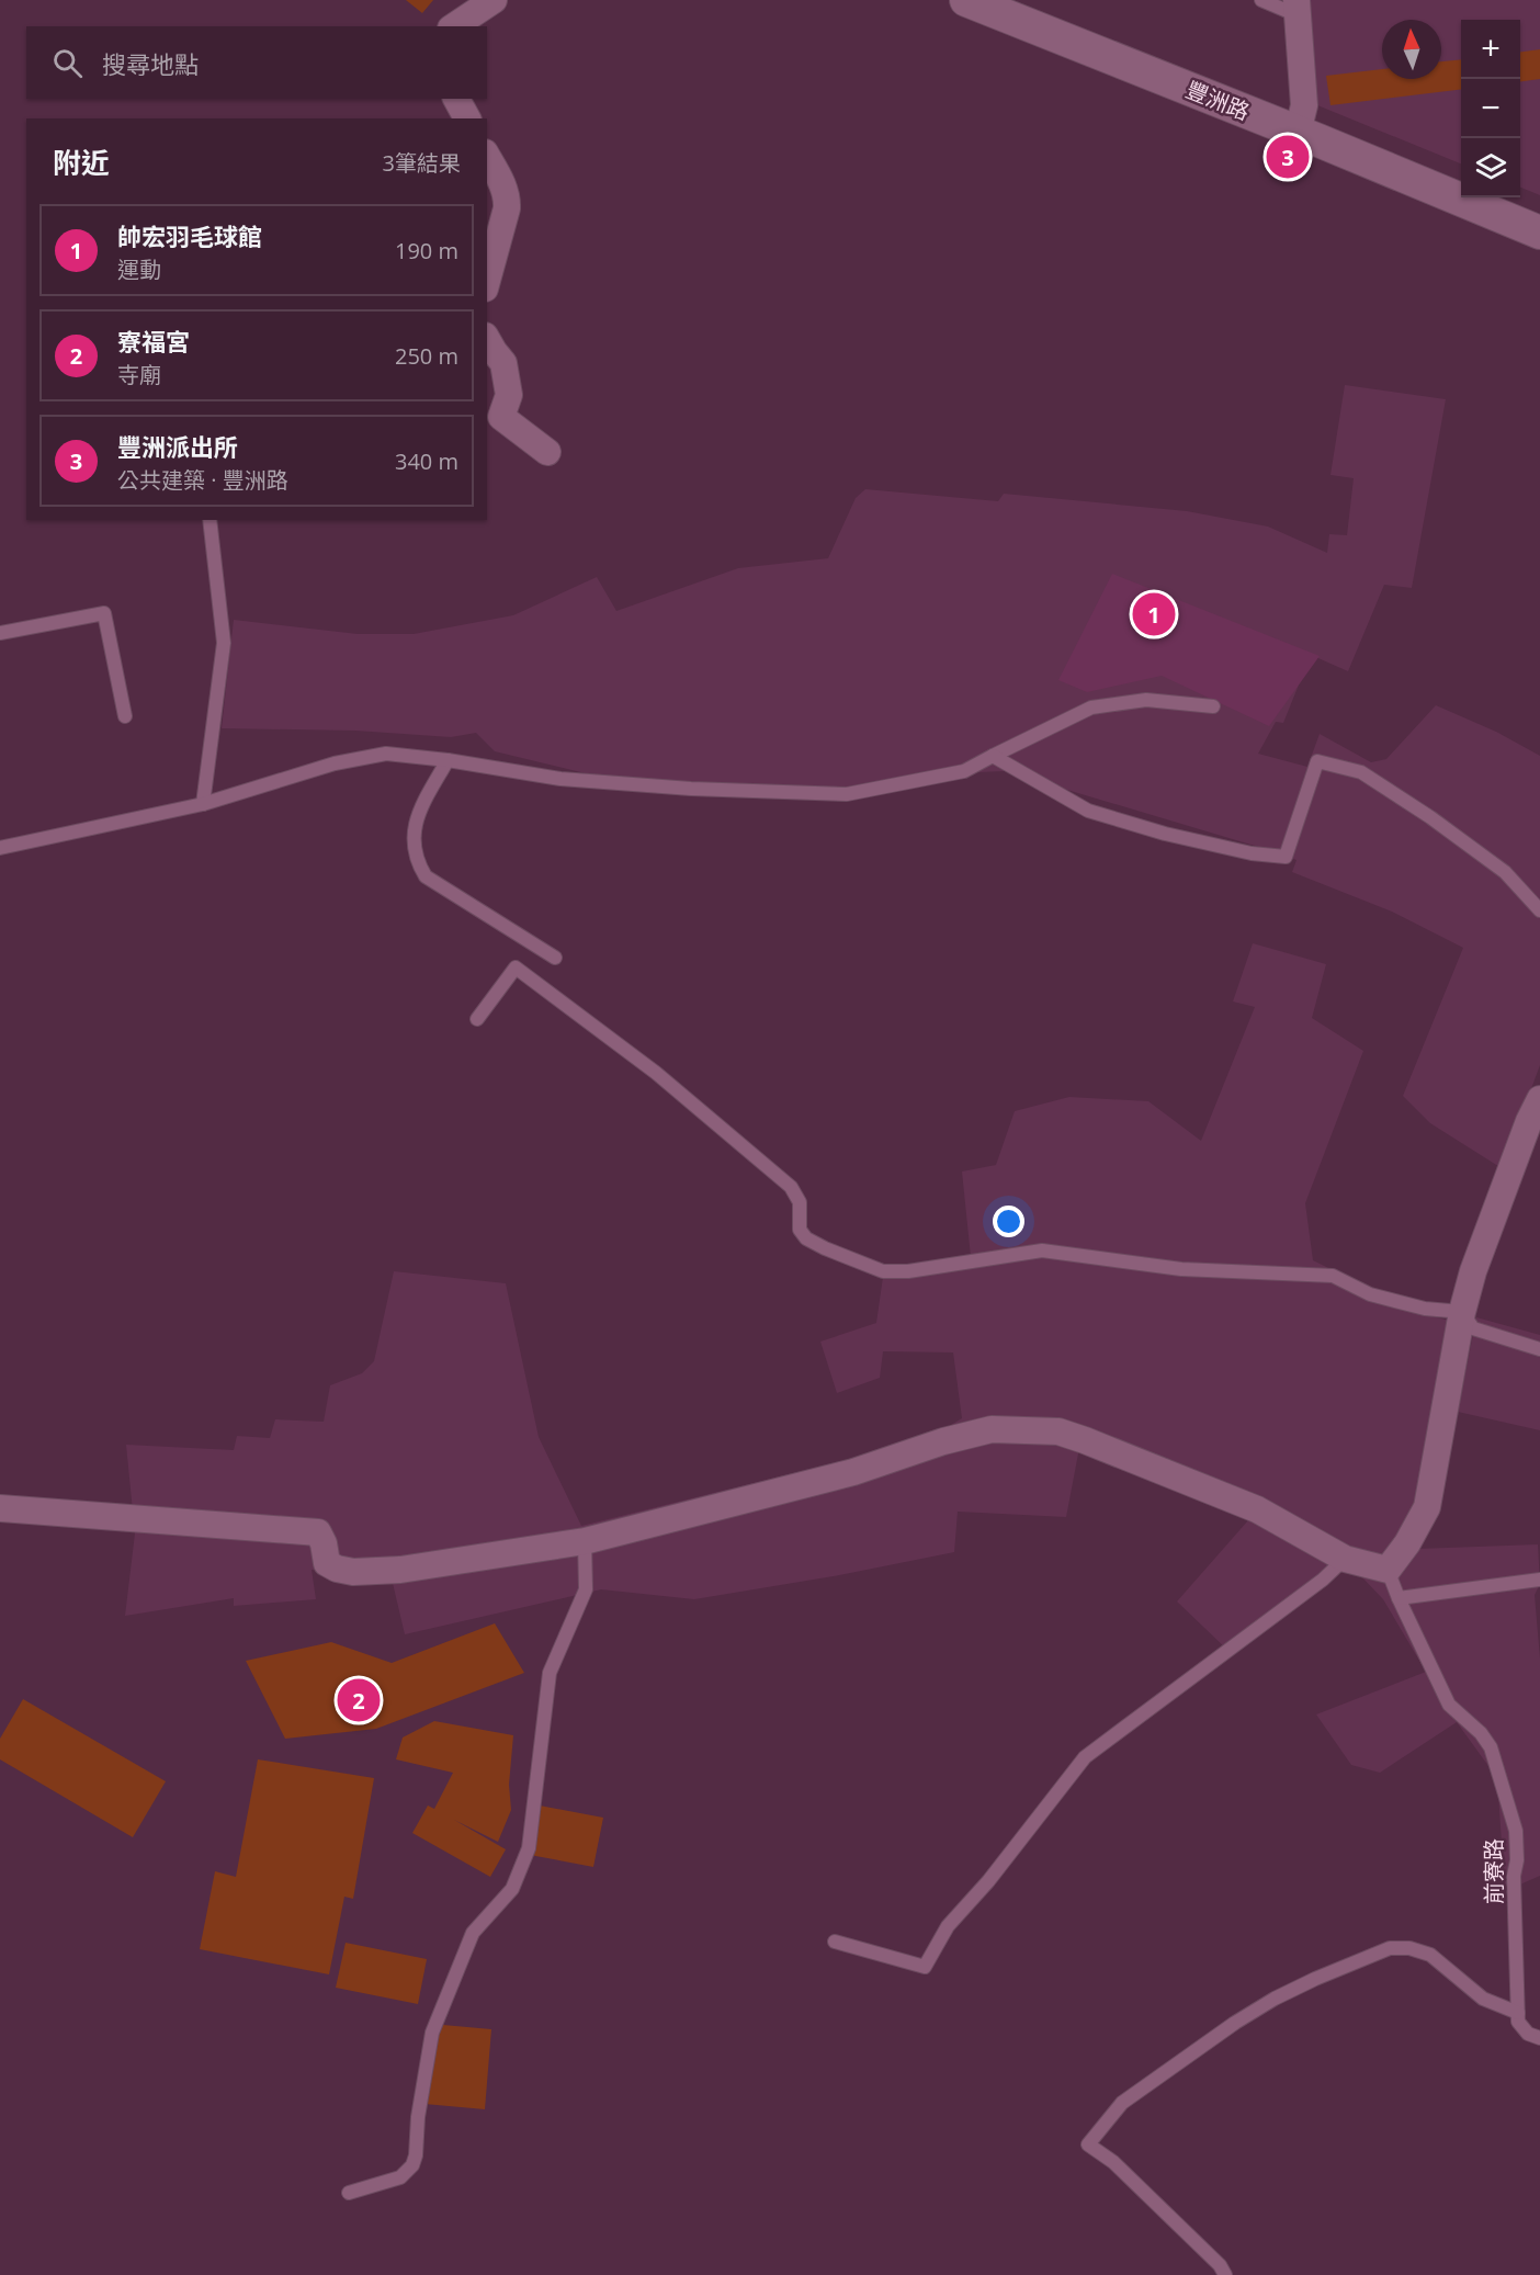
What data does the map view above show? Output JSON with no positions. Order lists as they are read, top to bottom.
{
  "streets": {
    "street": ["豐洲路"],
    "lane": ["前寮路"]
  },
  "north": "top",
  "page": {
    "map_buttons": ["+", "−"],
    "search": "搜尋地點",
    "heading": ["附近", "3筆結果"],
    "pins": ["3", "1", "2"],
    "list": [
      {
        "mark": "1",
        "name": "帥宏羽毛球館",
        "note": "運動",
        "value": "190 m"
      },
      {
        "mark": "2",
        "name": "寮福宮",
        "note": "寺廟",
        "value": "250 m"
      },
      {
        "mark": "3",
        "name": "豐洲派出所",
        "note": "公共建築 · 豐洲路",
        "value": "340 m"
      }
    ]
  }
}
